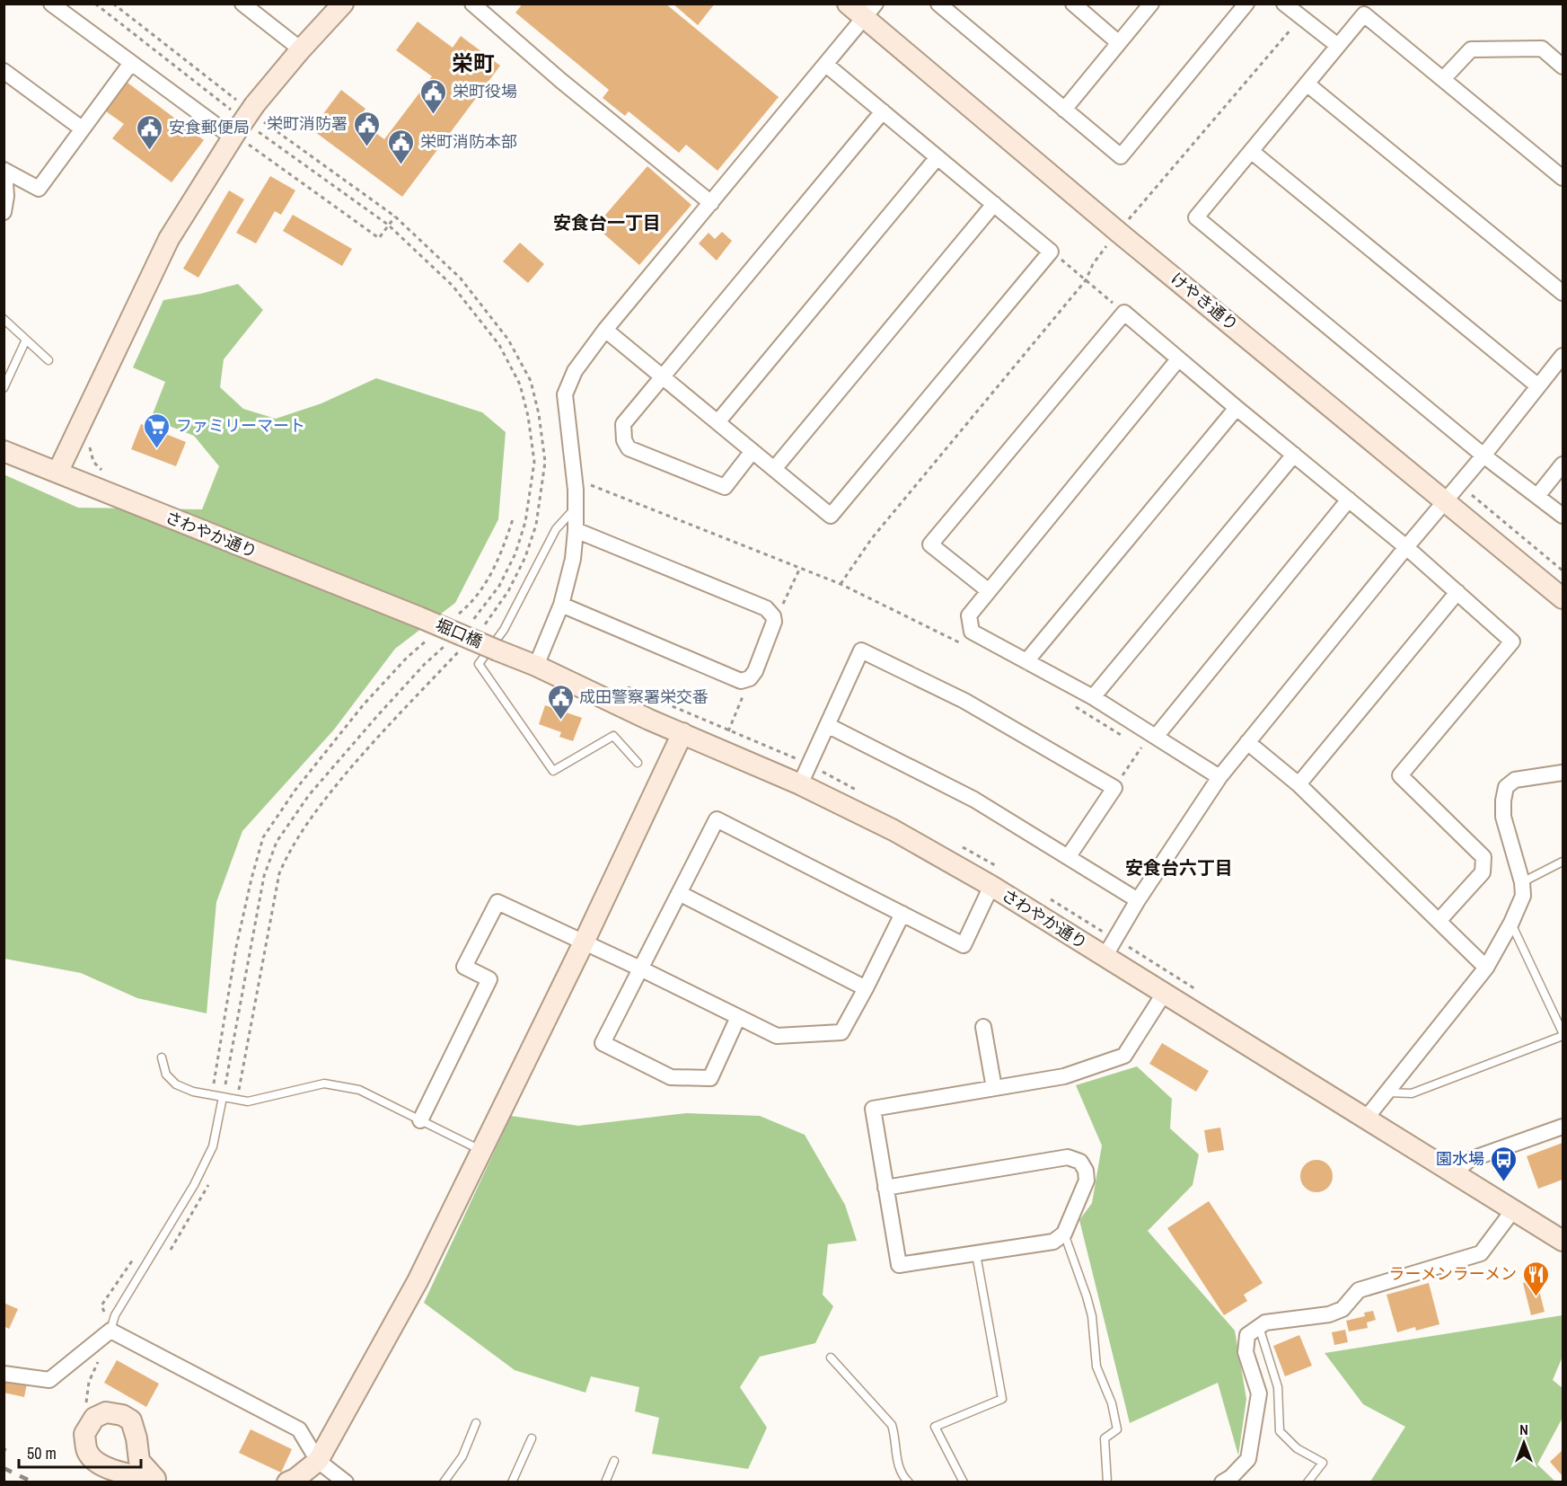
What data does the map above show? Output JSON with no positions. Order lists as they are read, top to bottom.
{
  "streets": {
    "street": ["けやき通り", "さわやか通り", "堀口橋"]
  },
  "crossings": [
    ["さわやか通り", "堀口橋"]
  ],
  "districts": ["栄町", "安食台一丁目", "安食台六丁目"],
  "places": {
    "public building": [
      "栄町役場",
      "栄町消防署",
      "安食郵便局",
      "栄町消防本部",
      "成田警察署栄交番"
    ],
    "supermarket": ["ファミリーマート"],
    "bus stop": ["園水場"],
    "restaurant": ["ラーメンラーメン"]
  },
  "scale_bar": "50 m",
  "north": "top"
}
